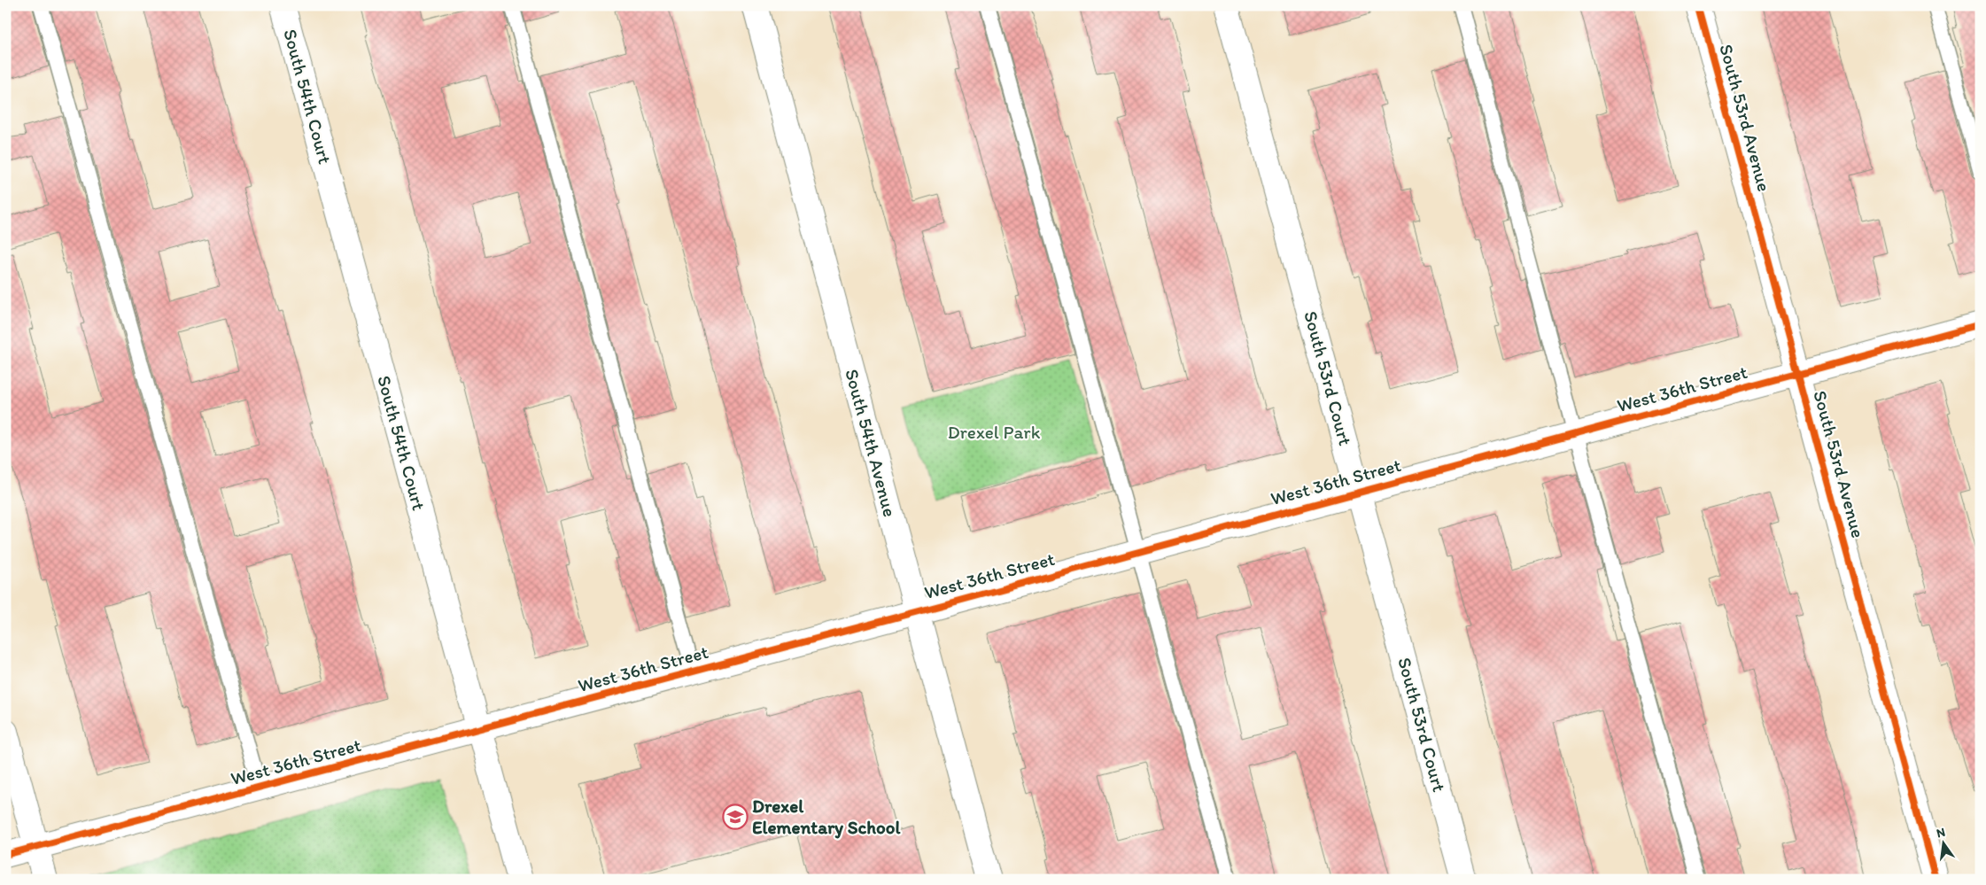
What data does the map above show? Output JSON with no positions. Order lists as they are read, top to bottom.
{
  "streets": {
    "street": [
      "South 54th Court",
      "South 53rd Avenue",
      "South 53rd Court",
      "West 36th Street",
      "South 54th Avenue"
    ]
  },
  "crossings": [
    ["South 54th Court", "West 36th Street"],
    ["South 53rd Avenue", "West 36th Street"],
    ["South 53rd Court", "West 36th Street"],
    ["West 36th Street", "South 54th Avenue"]
  ],
  "parks": ["Drexel Park"],
  "places": {
    "school or university": ["Drexel Elementary School"]
  },
  "north": "top"
}
